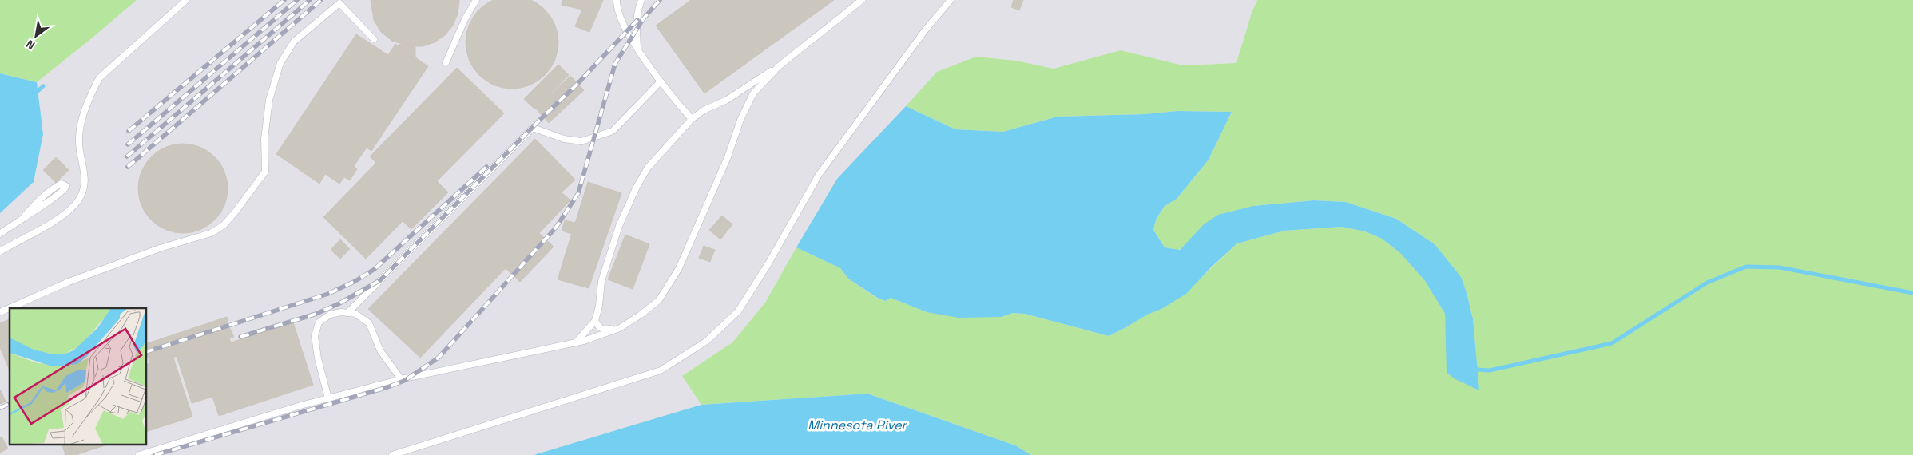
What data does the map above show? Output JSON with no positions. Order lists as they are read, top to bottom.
{
  "water": ["Minnesota River"],
  "north": "bottom left"
}
